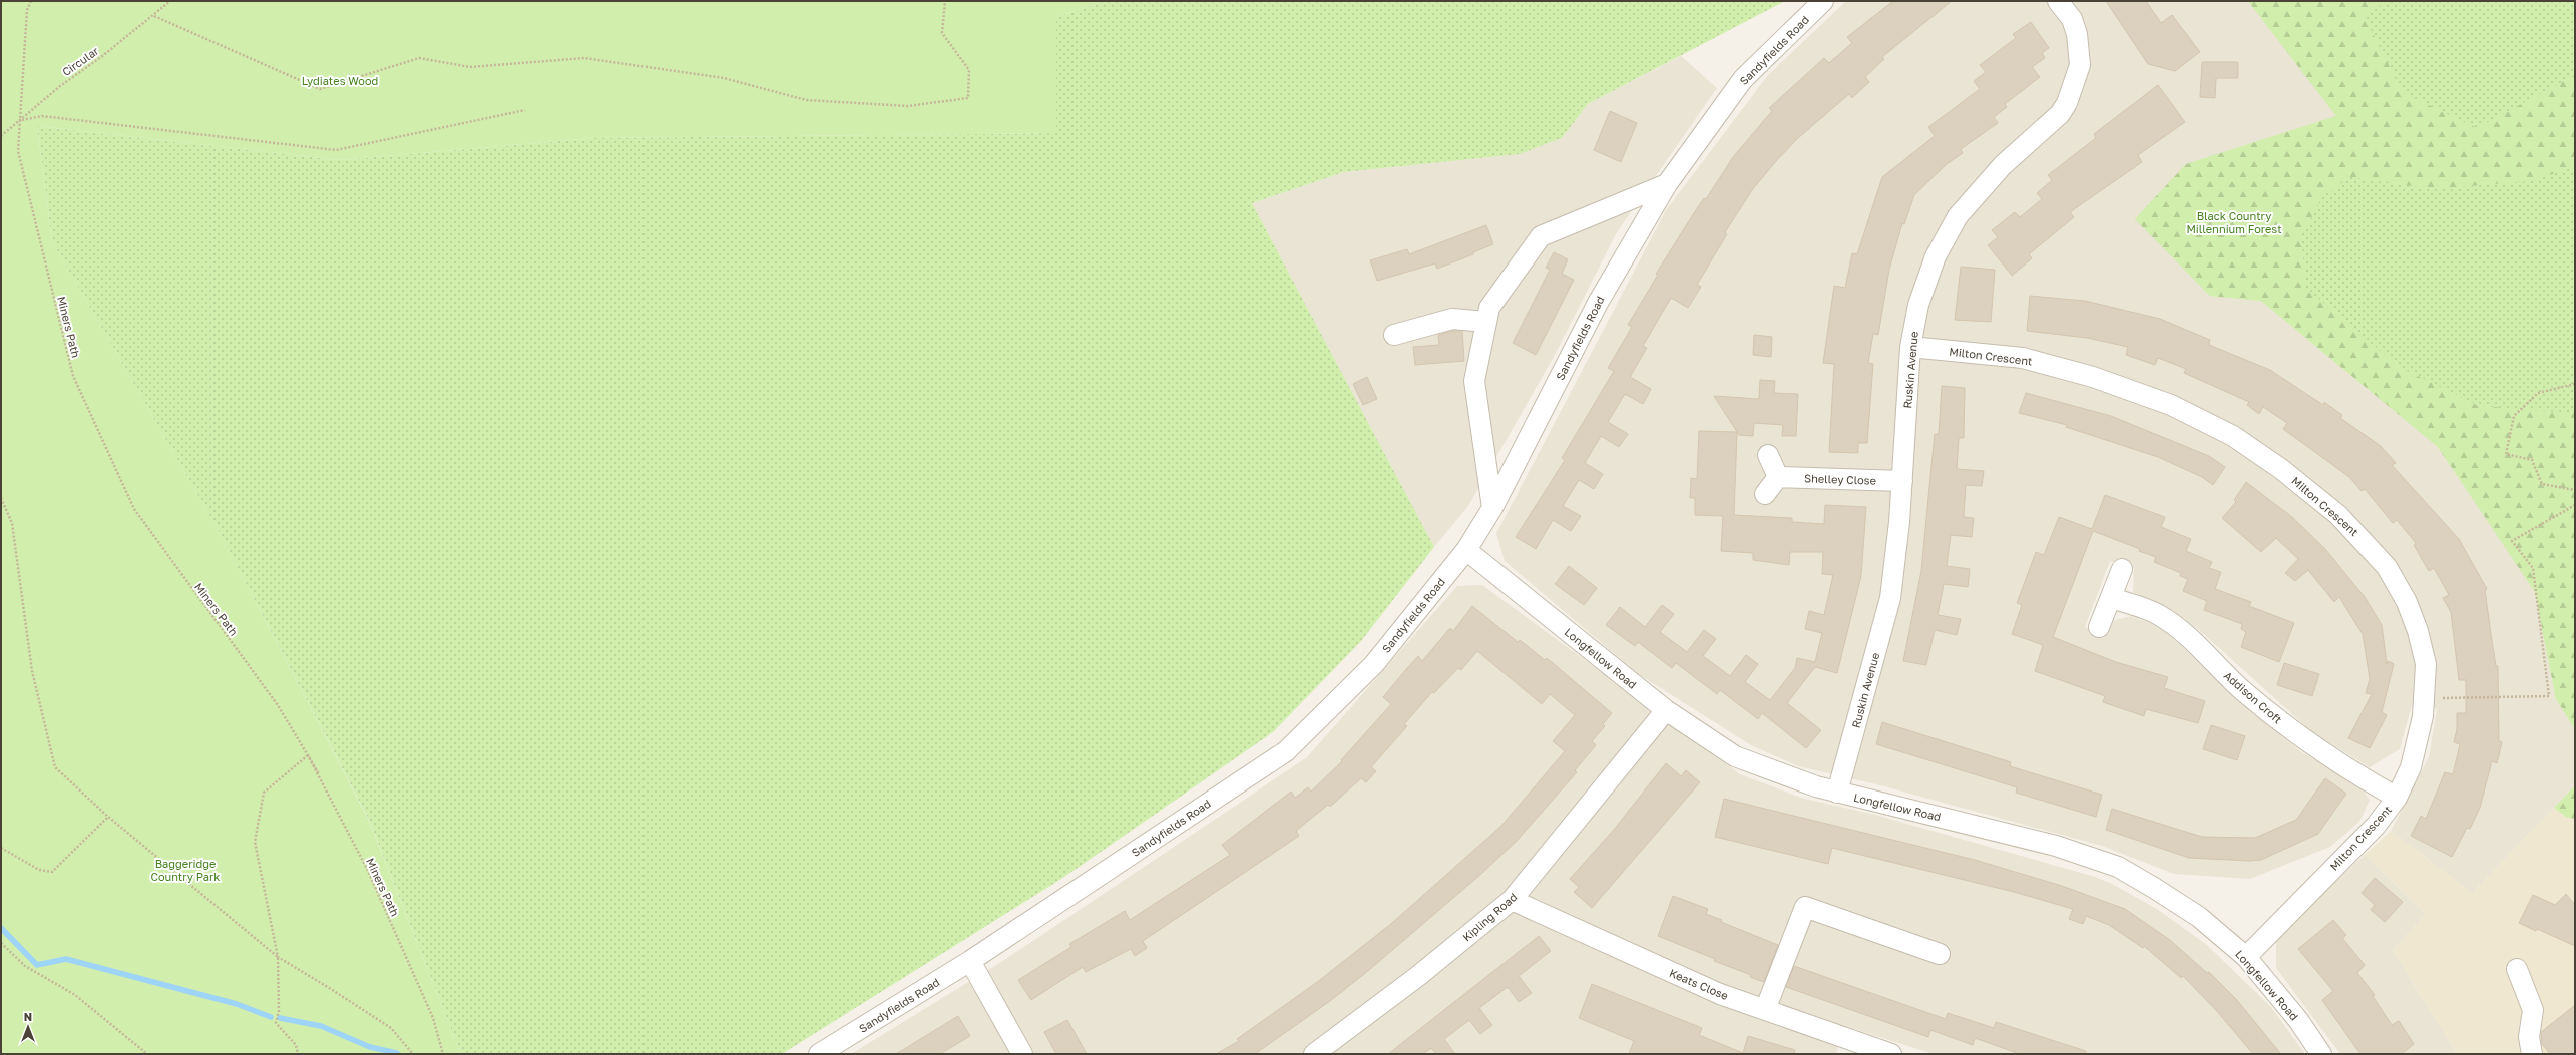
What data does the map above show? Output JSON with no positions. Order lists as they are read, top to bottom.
{
  "streets": {
    "street": [
      "Sandyfields Road",
      "Milton Crescent",
      "Ruskin Avenue",
      "Shelley Close",
      "Longfellow Road",
      "Addison Croft",
      "Kipling Road",
      "Keats Close"
    ],
    "path": ["Circular", "Miners Path"]
  },
  "crossings": [
    ["Sandyfields Road", "Longfellow Road"],
    ["Circular", "Miners Path"],
    ["Milton Crescent", "Ruskin Avenue"],
    ["Milton Crescent", "Longfellow Road"],
    ["Milton Crescent", "Addison Croft"],
    ["Ruskin Avenue", "Shelley Close"],
    ["Ruskin Avenue", "Longfellow Road"],
    ["Longfellow Road", "Kipling Road"],
    ["Kipling Road", "Keats Close"]
  ],
  "parks": ["Lydiates Wood", "Black Country Millennium Forest", "Baggeridge Country Park"],
  "north": "top"
}
